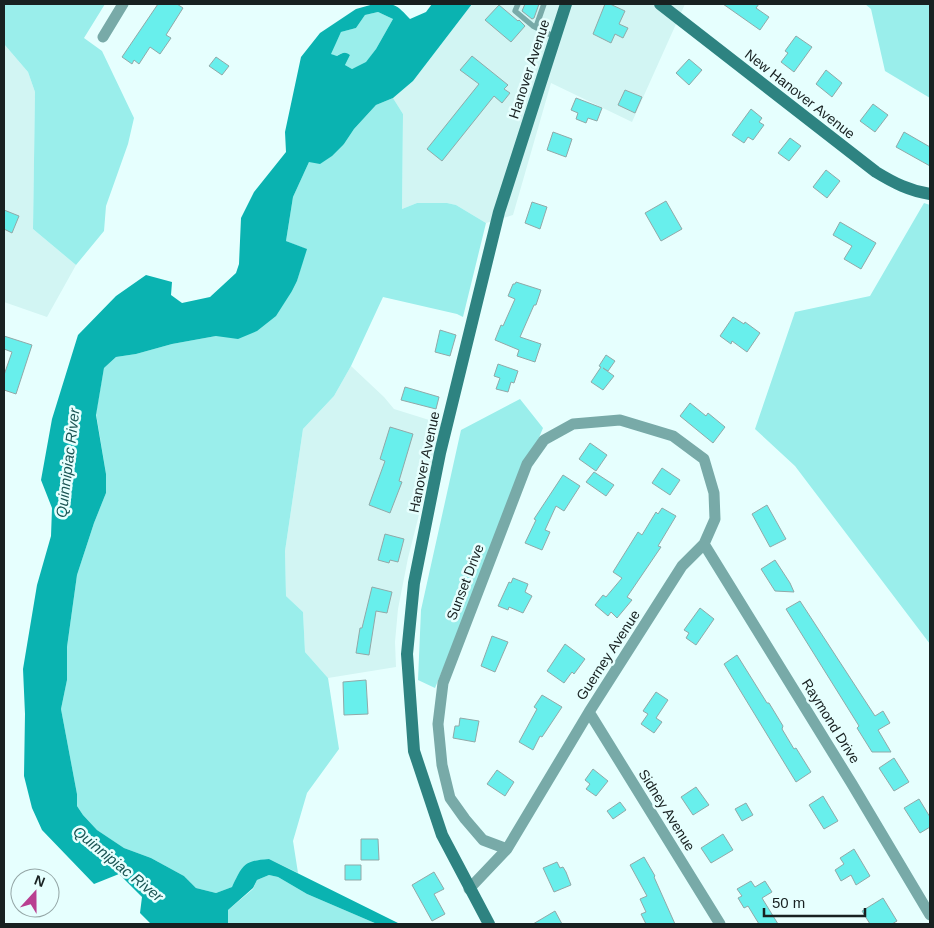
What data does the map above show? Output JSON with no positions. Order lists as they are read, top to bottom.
{
  "streets": {
    "main road": ["Hanover Avenue", "New Hanover Avenue"],
    "street": [
      "Sunset Drive",
      "Guerney Avenue",
      "Raymond Drive",
      "Sidney Avenue"
    ]
  },
  "crossings": [
    ["Hanover Avenue", "Guerney Avenue"],
    ["Sunset Drive", "Guerney Avenue"],
    ["Guerney Avenue", "Raymond Drive"],
    ["Guerney Avenue", "Sidney Avenue"]
  ],
  "water": ["Quinnipiac River"],
  "scale_bar": "50 m",
  "north": "top"
}
